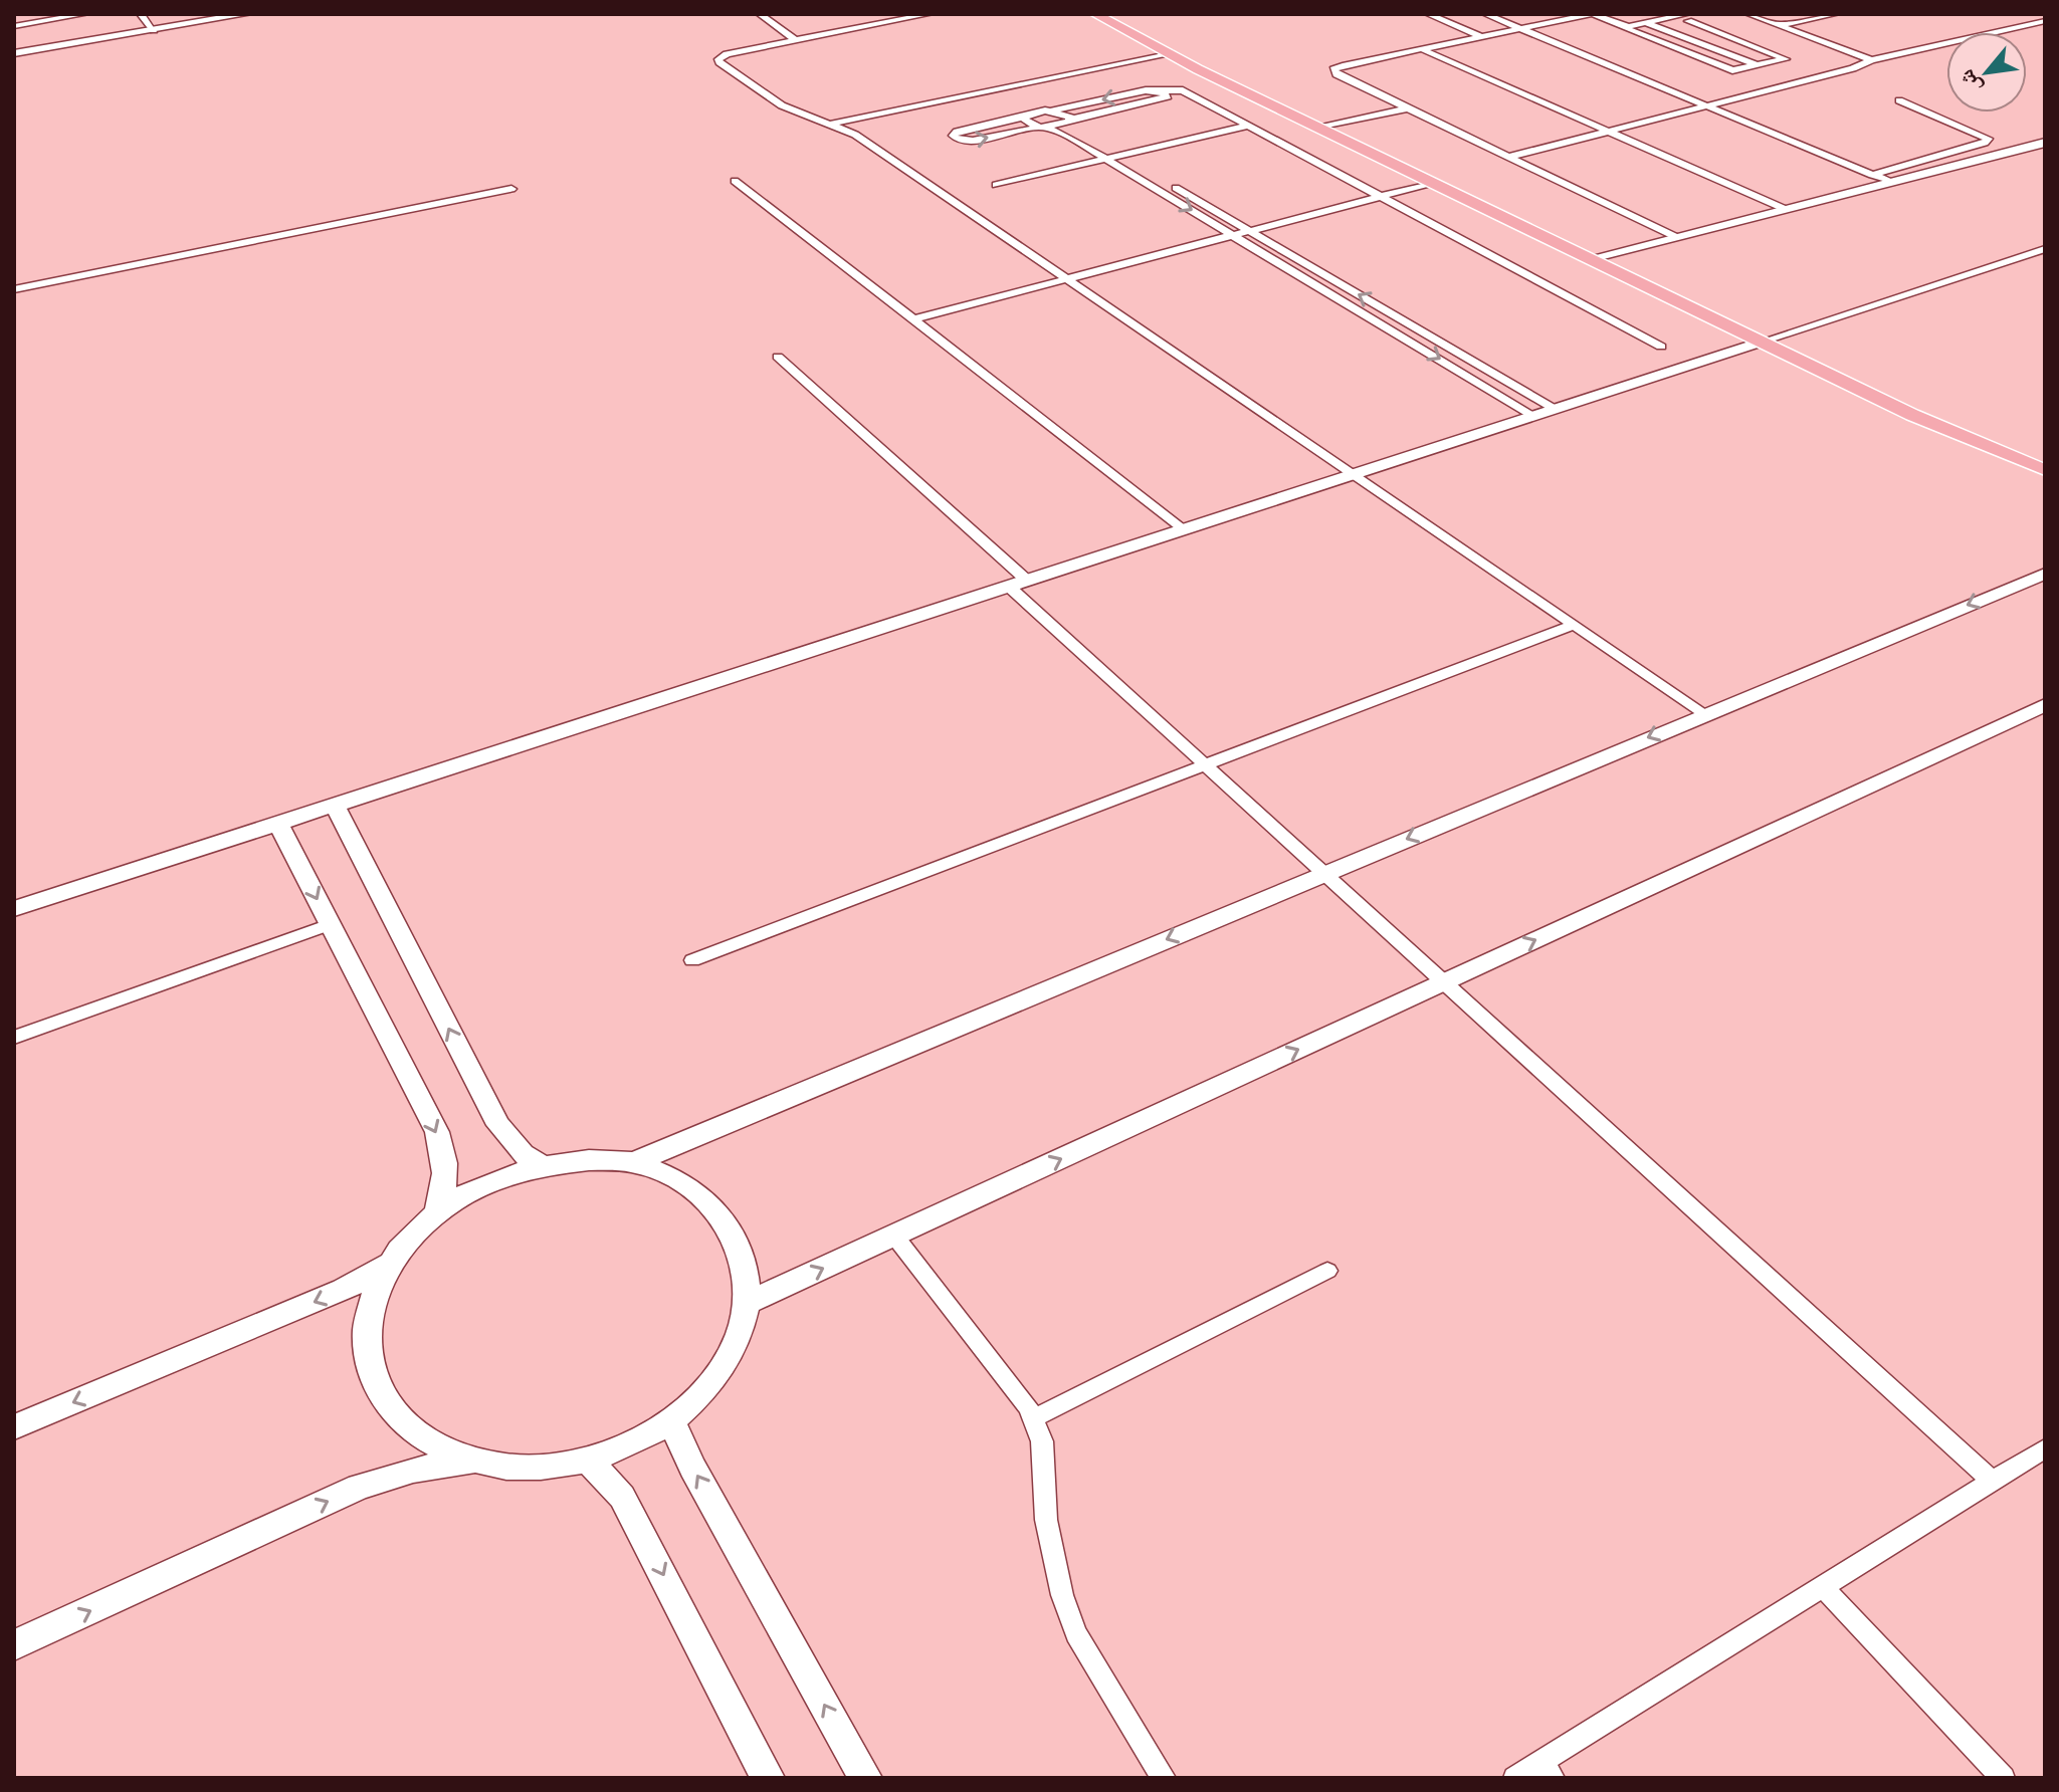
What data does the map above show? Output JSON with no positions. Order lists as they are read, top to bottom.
{
  "north": "bottom left"
}
